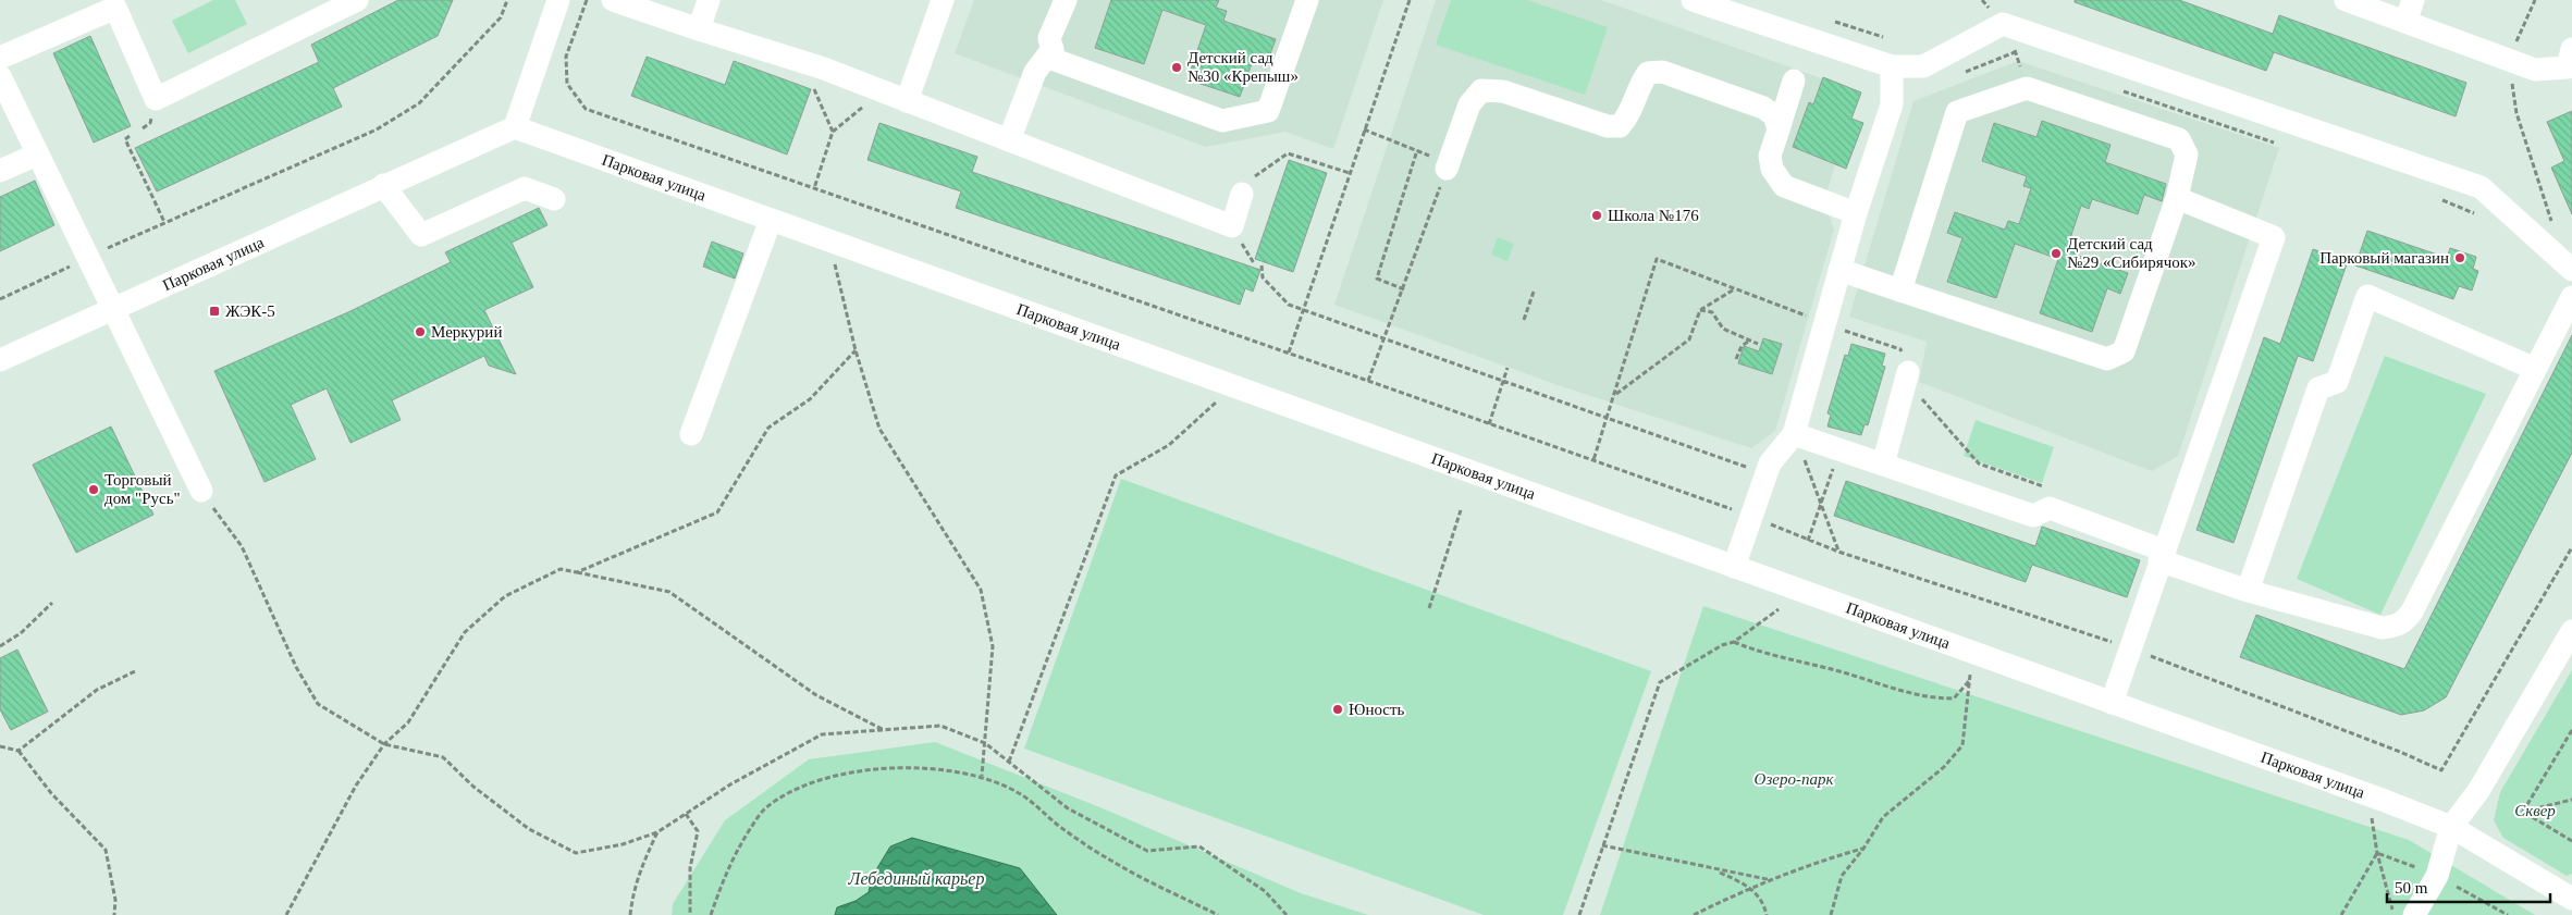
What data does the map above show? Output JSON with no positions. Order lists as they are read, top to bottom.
{
  "streets": {
    "street": ["Парковая улица"]
  },
  "water": ["Лебединый карьер"],
  "parks": ["Озеро-парк", "Сквер"],
  "places": {
    "other": [
      "Детский сад №30 «Крепыш»",
      "Школа №176",
      "Детский сад №29 «Сибирячок»",
      "Парковый магазин",
      "Меркурий",
      "Торговый дом \"Русь\"",
      "Юность"
    ],
    "transit": ["ЖЭК-5"]
  },
  "scale_bar": "50 m"
}
